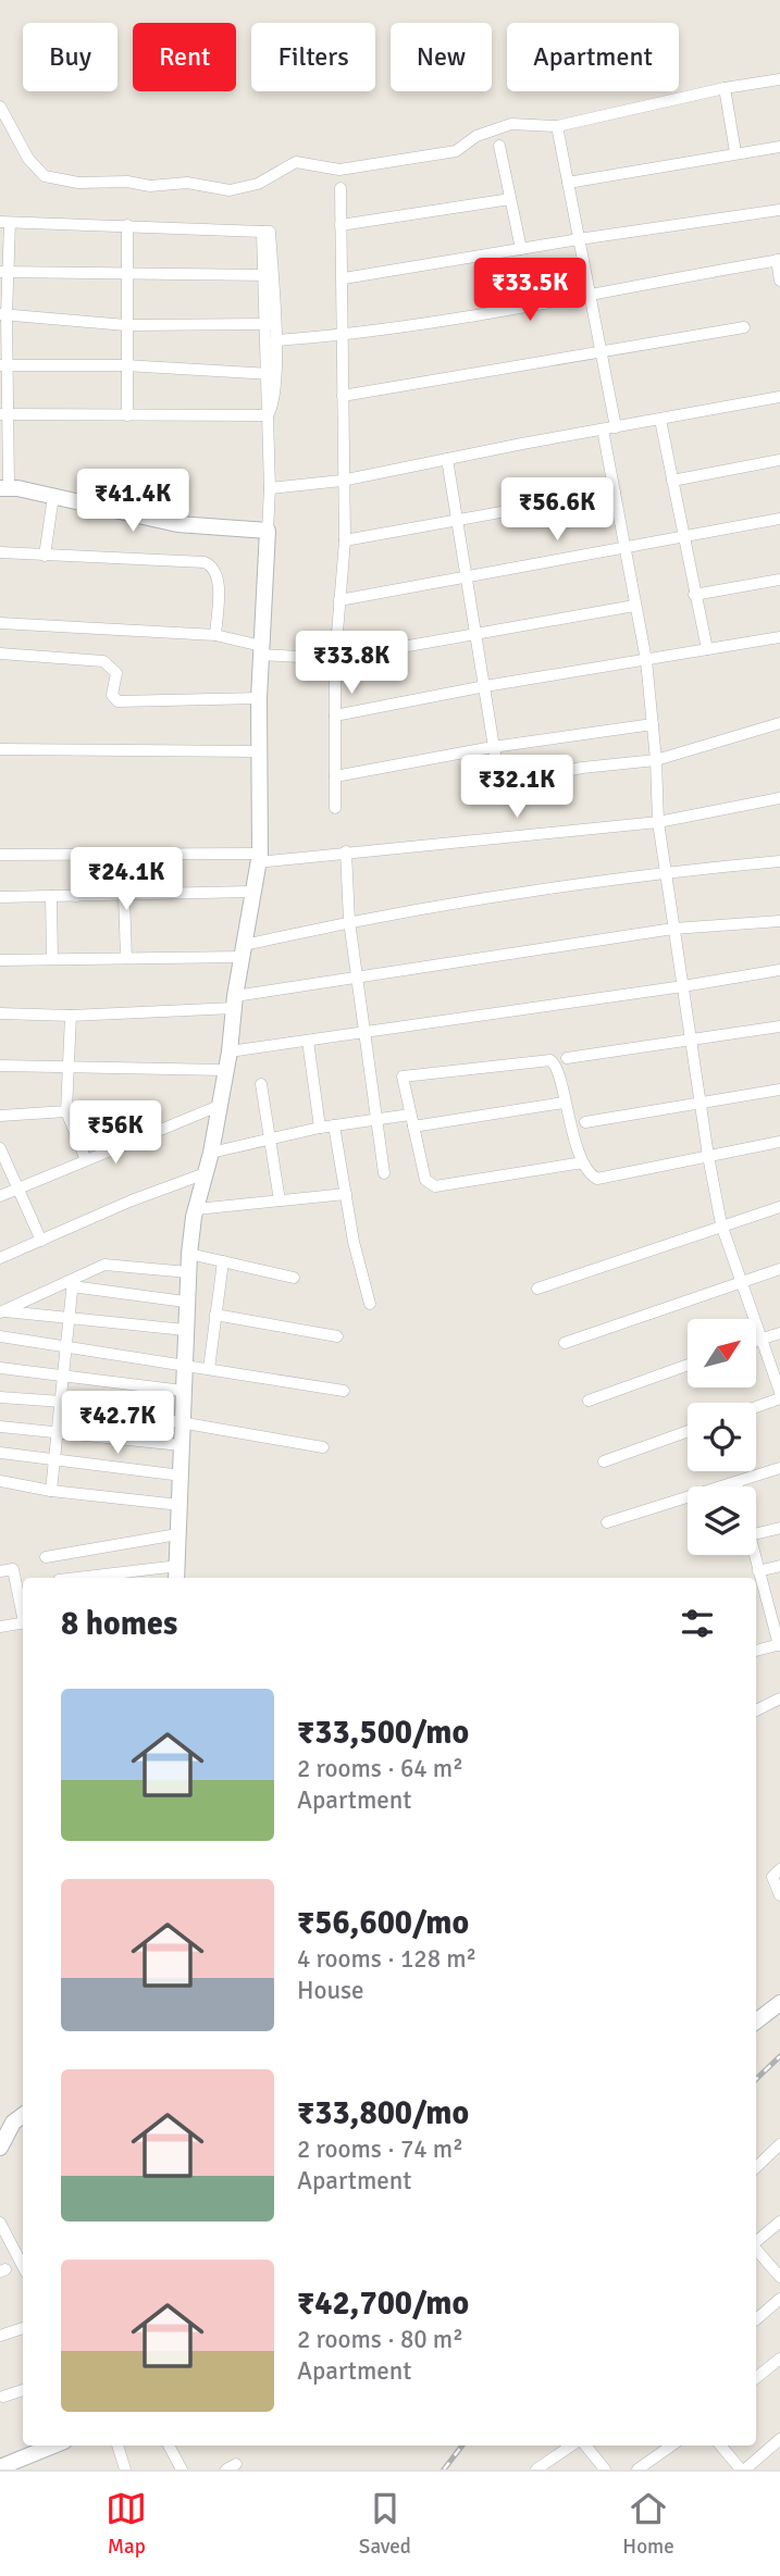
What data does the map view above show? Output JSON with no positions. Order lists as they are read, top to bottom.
{
  "north": "top right",
  "page": {
    "chip": [
      "Buy",
      "Rent",
      "Filters",
      "New",
      "Apartment"
    ],
    "price": [
      "₹33.5K",
      "₹41.4K",
      "₹56.6K",
      "₹33.8K",
      "₹32.1K",
      "₹24.1K",
      "₹56K",
      "₹42.7K"
    ],
    "heading": "8 homes",
    "list": [
      {
        "name": "₹33,500/mo",
        "note": "2 rooms · 64 m² · Apartment"
      },
      {
        "name": "₹56,600/mo",
        "note": "4 rooms · 128 m² · House"
      },
      {
        "name": "₹33,800/mo",
        "note": "2 rooms · 74 m² · Apartment"
      },
      {
        "name": "₹42,700/mo",
        "note": "2 rooms · 80 m² · Apartment"
      }
    ],
    "tabs": ["Map", "Saved", "Home"]
  }
}
